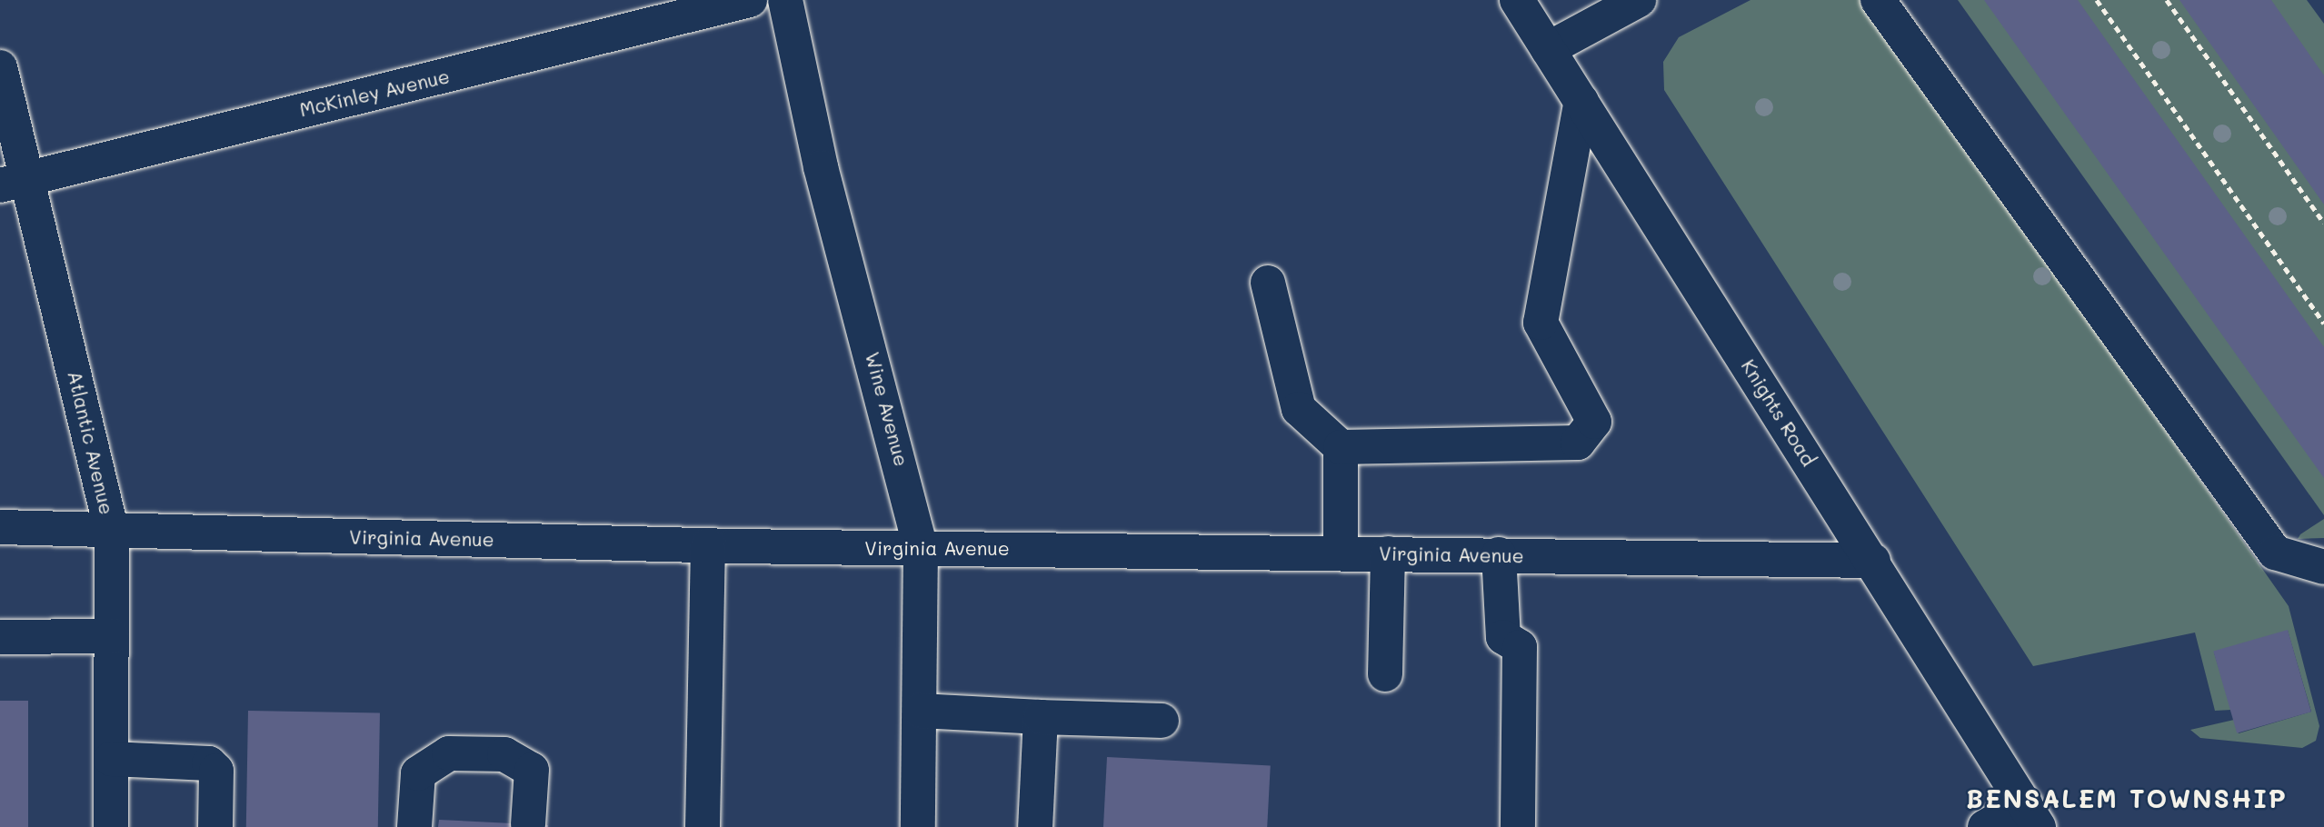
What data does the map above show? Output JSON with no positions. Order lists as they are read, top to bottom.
{
  "streets": {
    "street": [
      "McKinley Avenue",
      "Wine Avenue",
      "Knights Road",
      "Atlantic Avenue",
      "Virginia Avenue"
    ]
  },
  "crossings": [
    ["McKinley Avenue", "Atlantic Avenue"],
    ["Wine Avenue", "Virginia Avenue"],
    ["Knights Road", "Virginia Avenue"],
    ["Atlantic Avenue", "Virginia Avenue"]
  ],
  "districts": ["BENSALEM TOWNSHIP"]
}
